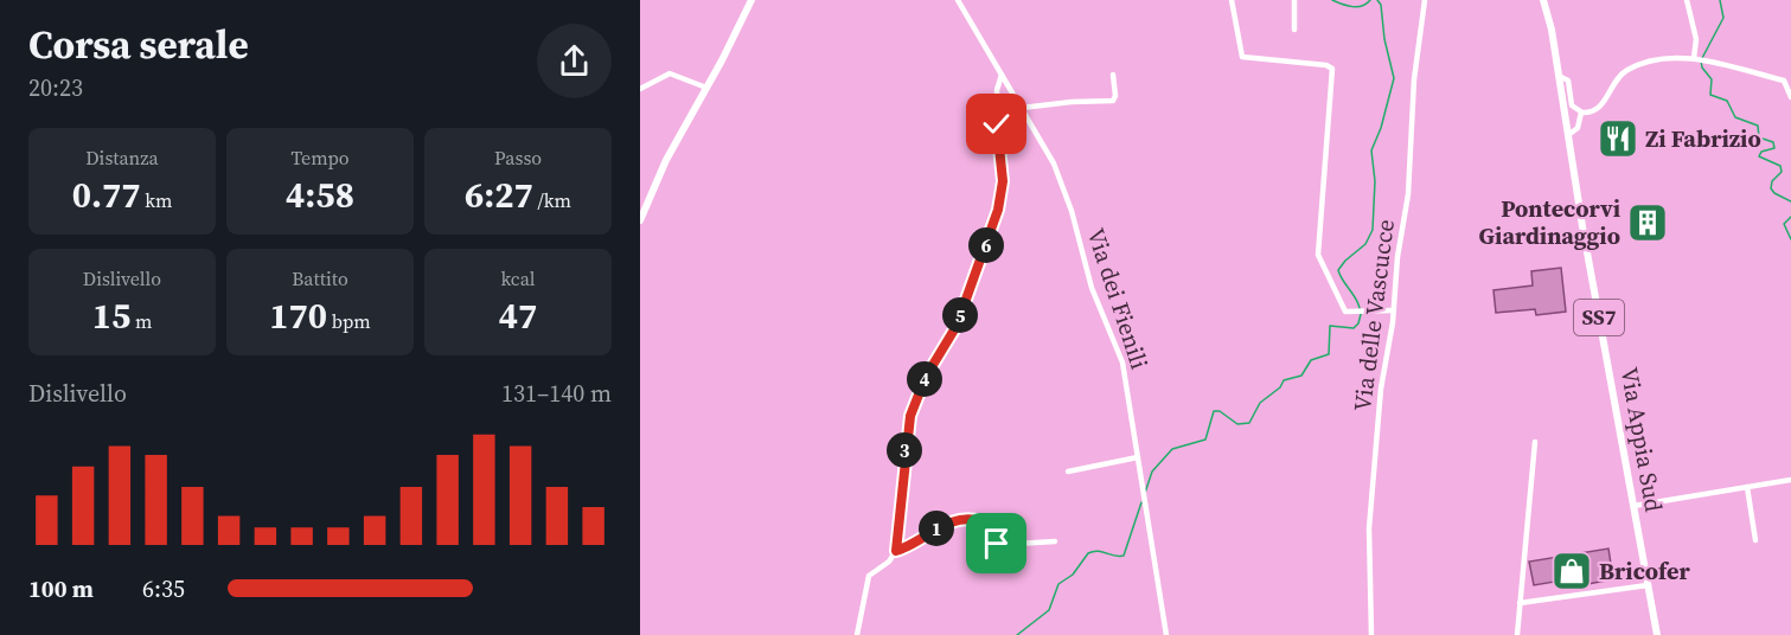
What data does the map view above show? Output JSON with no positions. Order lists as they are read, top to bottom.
{
  "streets": {
    "main road": ["SS7", "Via Appia Sud"],
    "street": ["Via dei Fienili", "Via delle Vascucce"]
  },
  "places": {
    "restaurant": ["Zi Fabrizio"],
    "building": ["Pontecorvi Giardinaggio"],
    "shop": ["Bricofer"]
  },
  "page": {
    "heading": ["Corsa serale", "20:23"],
    "stats": [
      ["Distanza", "0.77 km"],
      ["Tempo", "4:58"],
      ["Passo", "6:27 /km"],
      ["Dislivello", "15 m"],
      ["Battito", "170 bpm"],
      ["kcal", "47"]
    ],
    "pins": [
      "6",
      "5",
      "4",
      "3",
      "1"
    ],
    "chart": ["Dislivello", "131–140 m"],
    "list": [
      {
        "name": "100 m",
        "note": "6:35"
      }
    ]
  }
}
